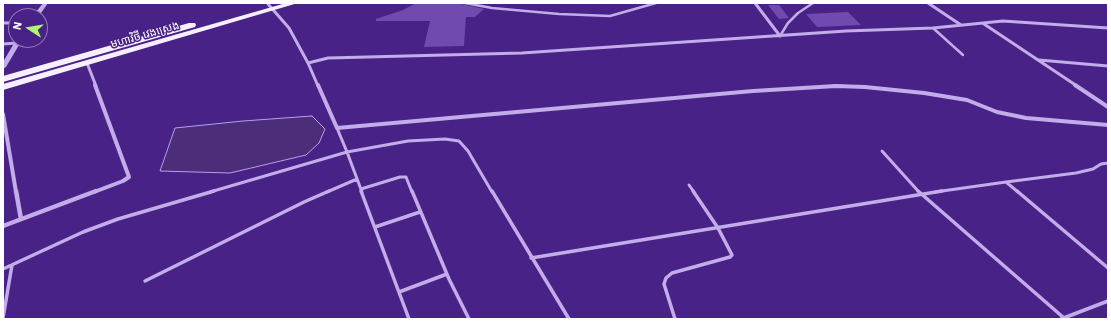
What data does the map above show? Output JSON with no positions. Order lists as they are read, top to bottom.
{
  "streets": {
    "main road": ["មហាវិថី វេងស្រេង"]
  },
  "north": "left"
}
